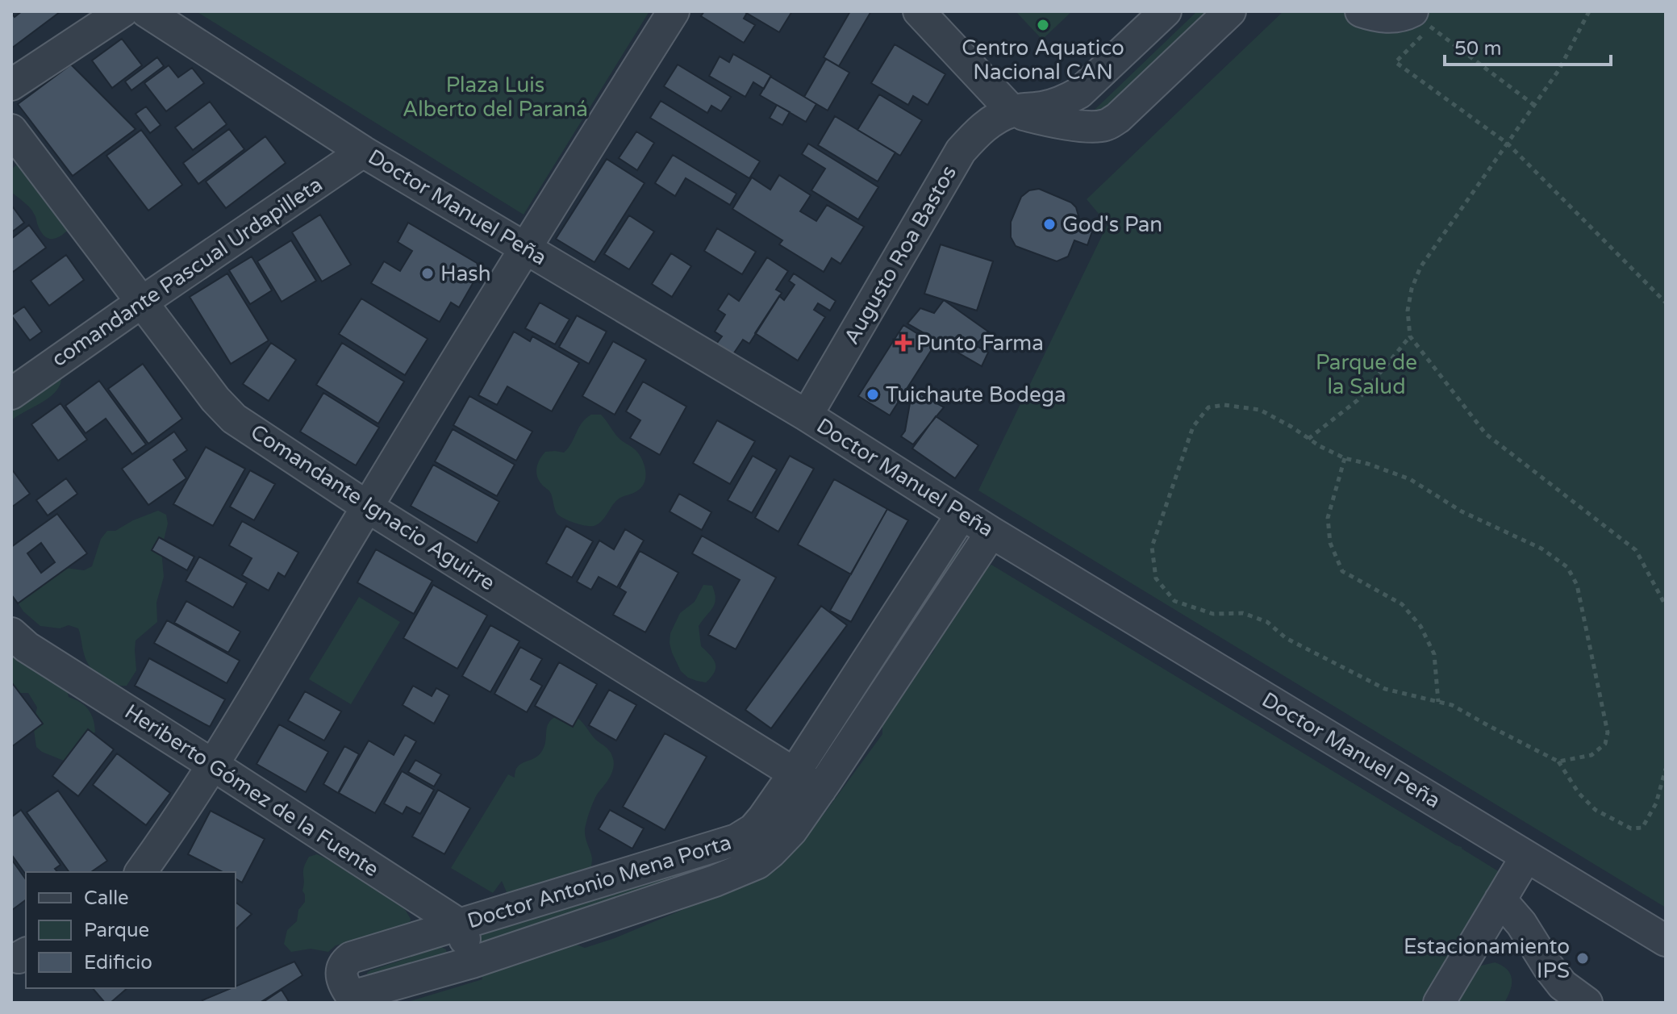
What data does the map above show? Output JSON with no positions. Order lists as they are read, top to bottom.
{
  "streets": {
    "street": [
      "Doctor Manuel Peña",
      "Augusto Roa Bastos",
      "comandante Pascual Urdapilleta",
      "Comandante Ignacio Aguirre",
      "Heriberto Gómez de la Fuente",
      "Doctor Antonio Mena Porta"
    ]
  },
  "crossings": [
    ["Doctor Manuel Peña", "Augusto Roa Bastos"],
    ["Doctor Manuel Peña", "comandante Pascual Urdapilleta"],
    ["Doctor Manuel Peña", "Doctor Antonio Mena Porta"],
    ["comandante Pascual Urdapilleta", "Comandante Ignacio Aguirre"],
    ["Comandante Ignacio Aguirre", "Doctor Antonio Mena Porta"],
    ["Heriberto Gómez de la Fuente", "Doctor Antonio Mena Porta"]
  ],
  "parks": ["Plaza Luis Alberto del Paraná", "Parque de la Salud"],
  "places": {
    "other": [
      "Centro Aquatico Nacional CAN",
      "God's Pan",
      "Hash",
      "Tuichaute Bodega",
      "Estacionamiento IPS"
    ],
    "health": ["Punto Farma"]
  },
  "legend": ["Calle", "Parque", "Edificio"],
  "scale_bar": "50 m"
}
